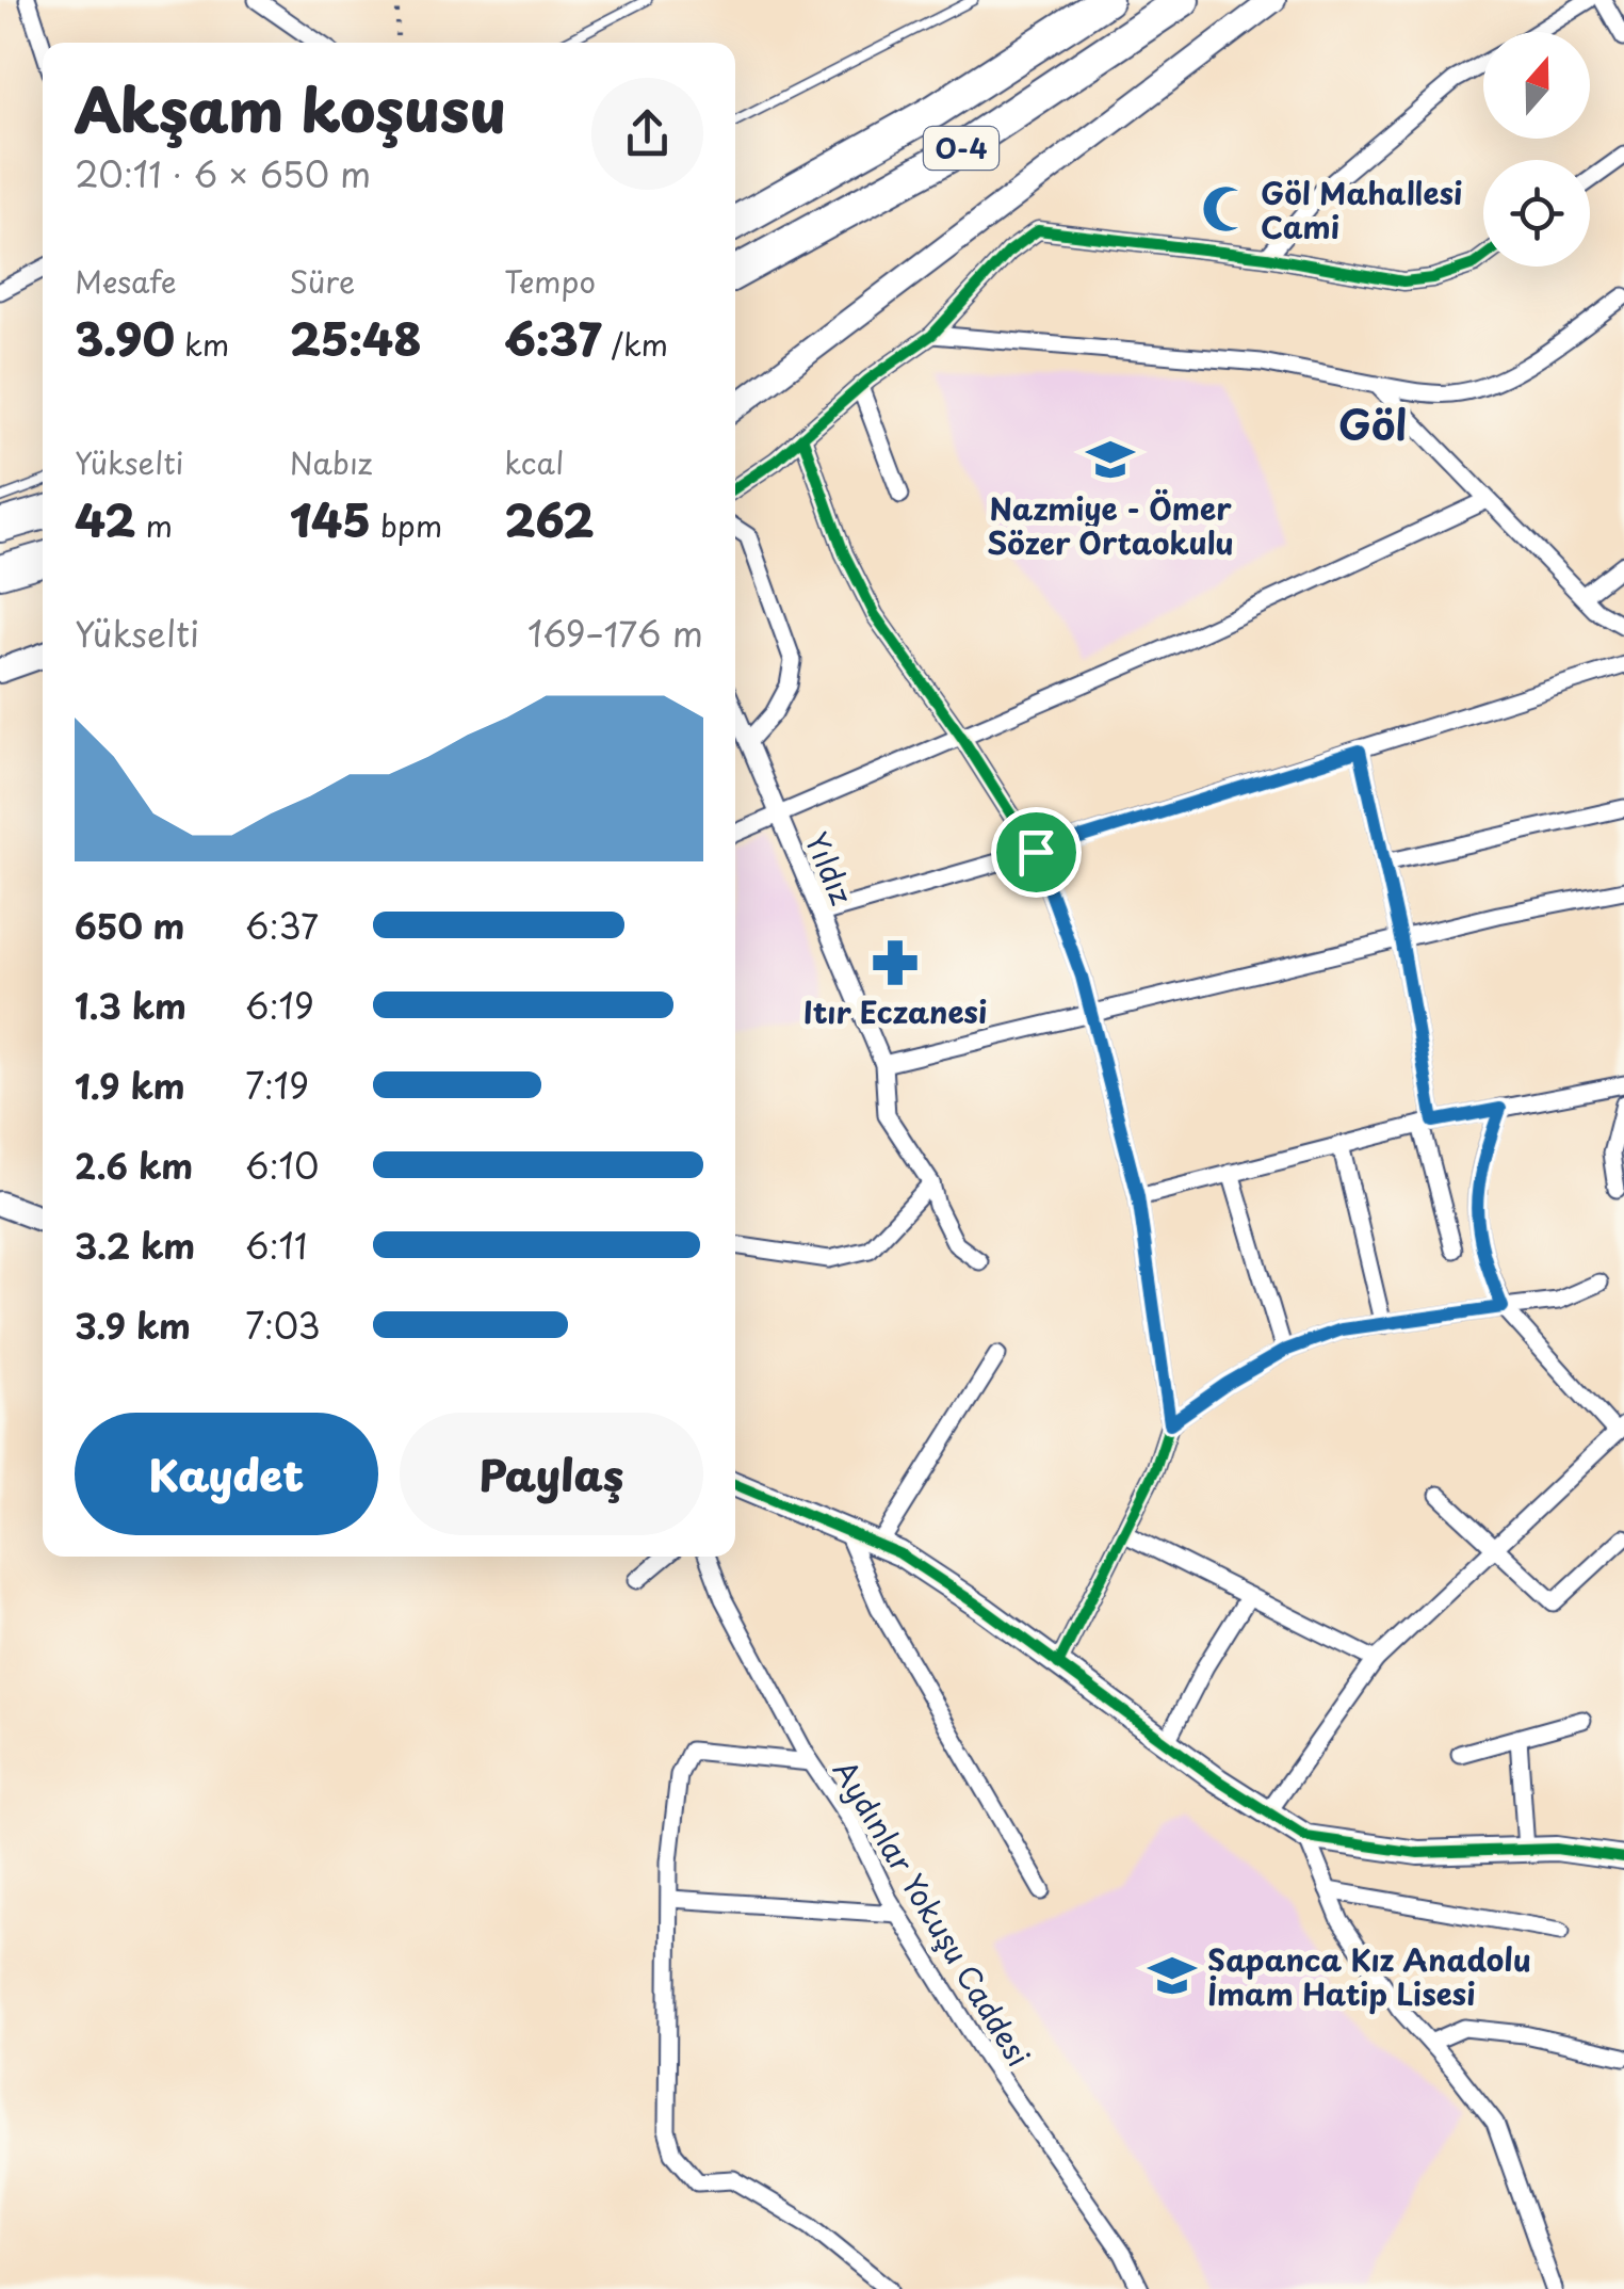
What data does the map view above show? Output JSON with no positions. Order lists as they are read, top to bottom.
{
  "streets": {
    "highway": ["O-4"],
    "street": ["Yıldız", "Aydınlar Yokuşu Caddesi"]
  },
  "districts": ["Göl"],
  "places": {
    "mosque": ["Göl Mahallesi Cami"],
    "school or university": ["Nazmiye - Ömer Sözer Ortaokulu", "Sapanca Kız Anadolu İmam Hatip Lisesi"],
    "pharmacy": ["Itır Eczanesi"]
  },
  "north": "top",
  "page": {
    "heading": ["Akşam koşusu", "20:11 · 6 × 650 m"],
    "stats": [
      ["Mesafe", "3.90 km"],
      ["Süre", "25:48"],
      ["Tempo", "6:37 /km"],
      ["Yükselti", "42 m"],
      ["Nabız", "145 bpm"],
      ["kcal", "262"]
    ],
    "chart": ["Yükselti", "169–176 m"],
    "list": [
      {
        "name": "650 m",
        "note": "6:37"
      },
      {
        "name": "1.3 km",
        "note": "6:19"
      },
      {
        "name": "1.9 km",
        "note": "7:19"
      },
      {
        "name": "2.6 km",
        "note": "6:10"
      },
      {
        "name": "3.2 km",
        "note": "6:11"
      },
      {
        "name": "3.9 km",
        "note": "7:03"
      }
    ],
    "buttons": ["Kaydet", "Paylaş"]
  }
}
